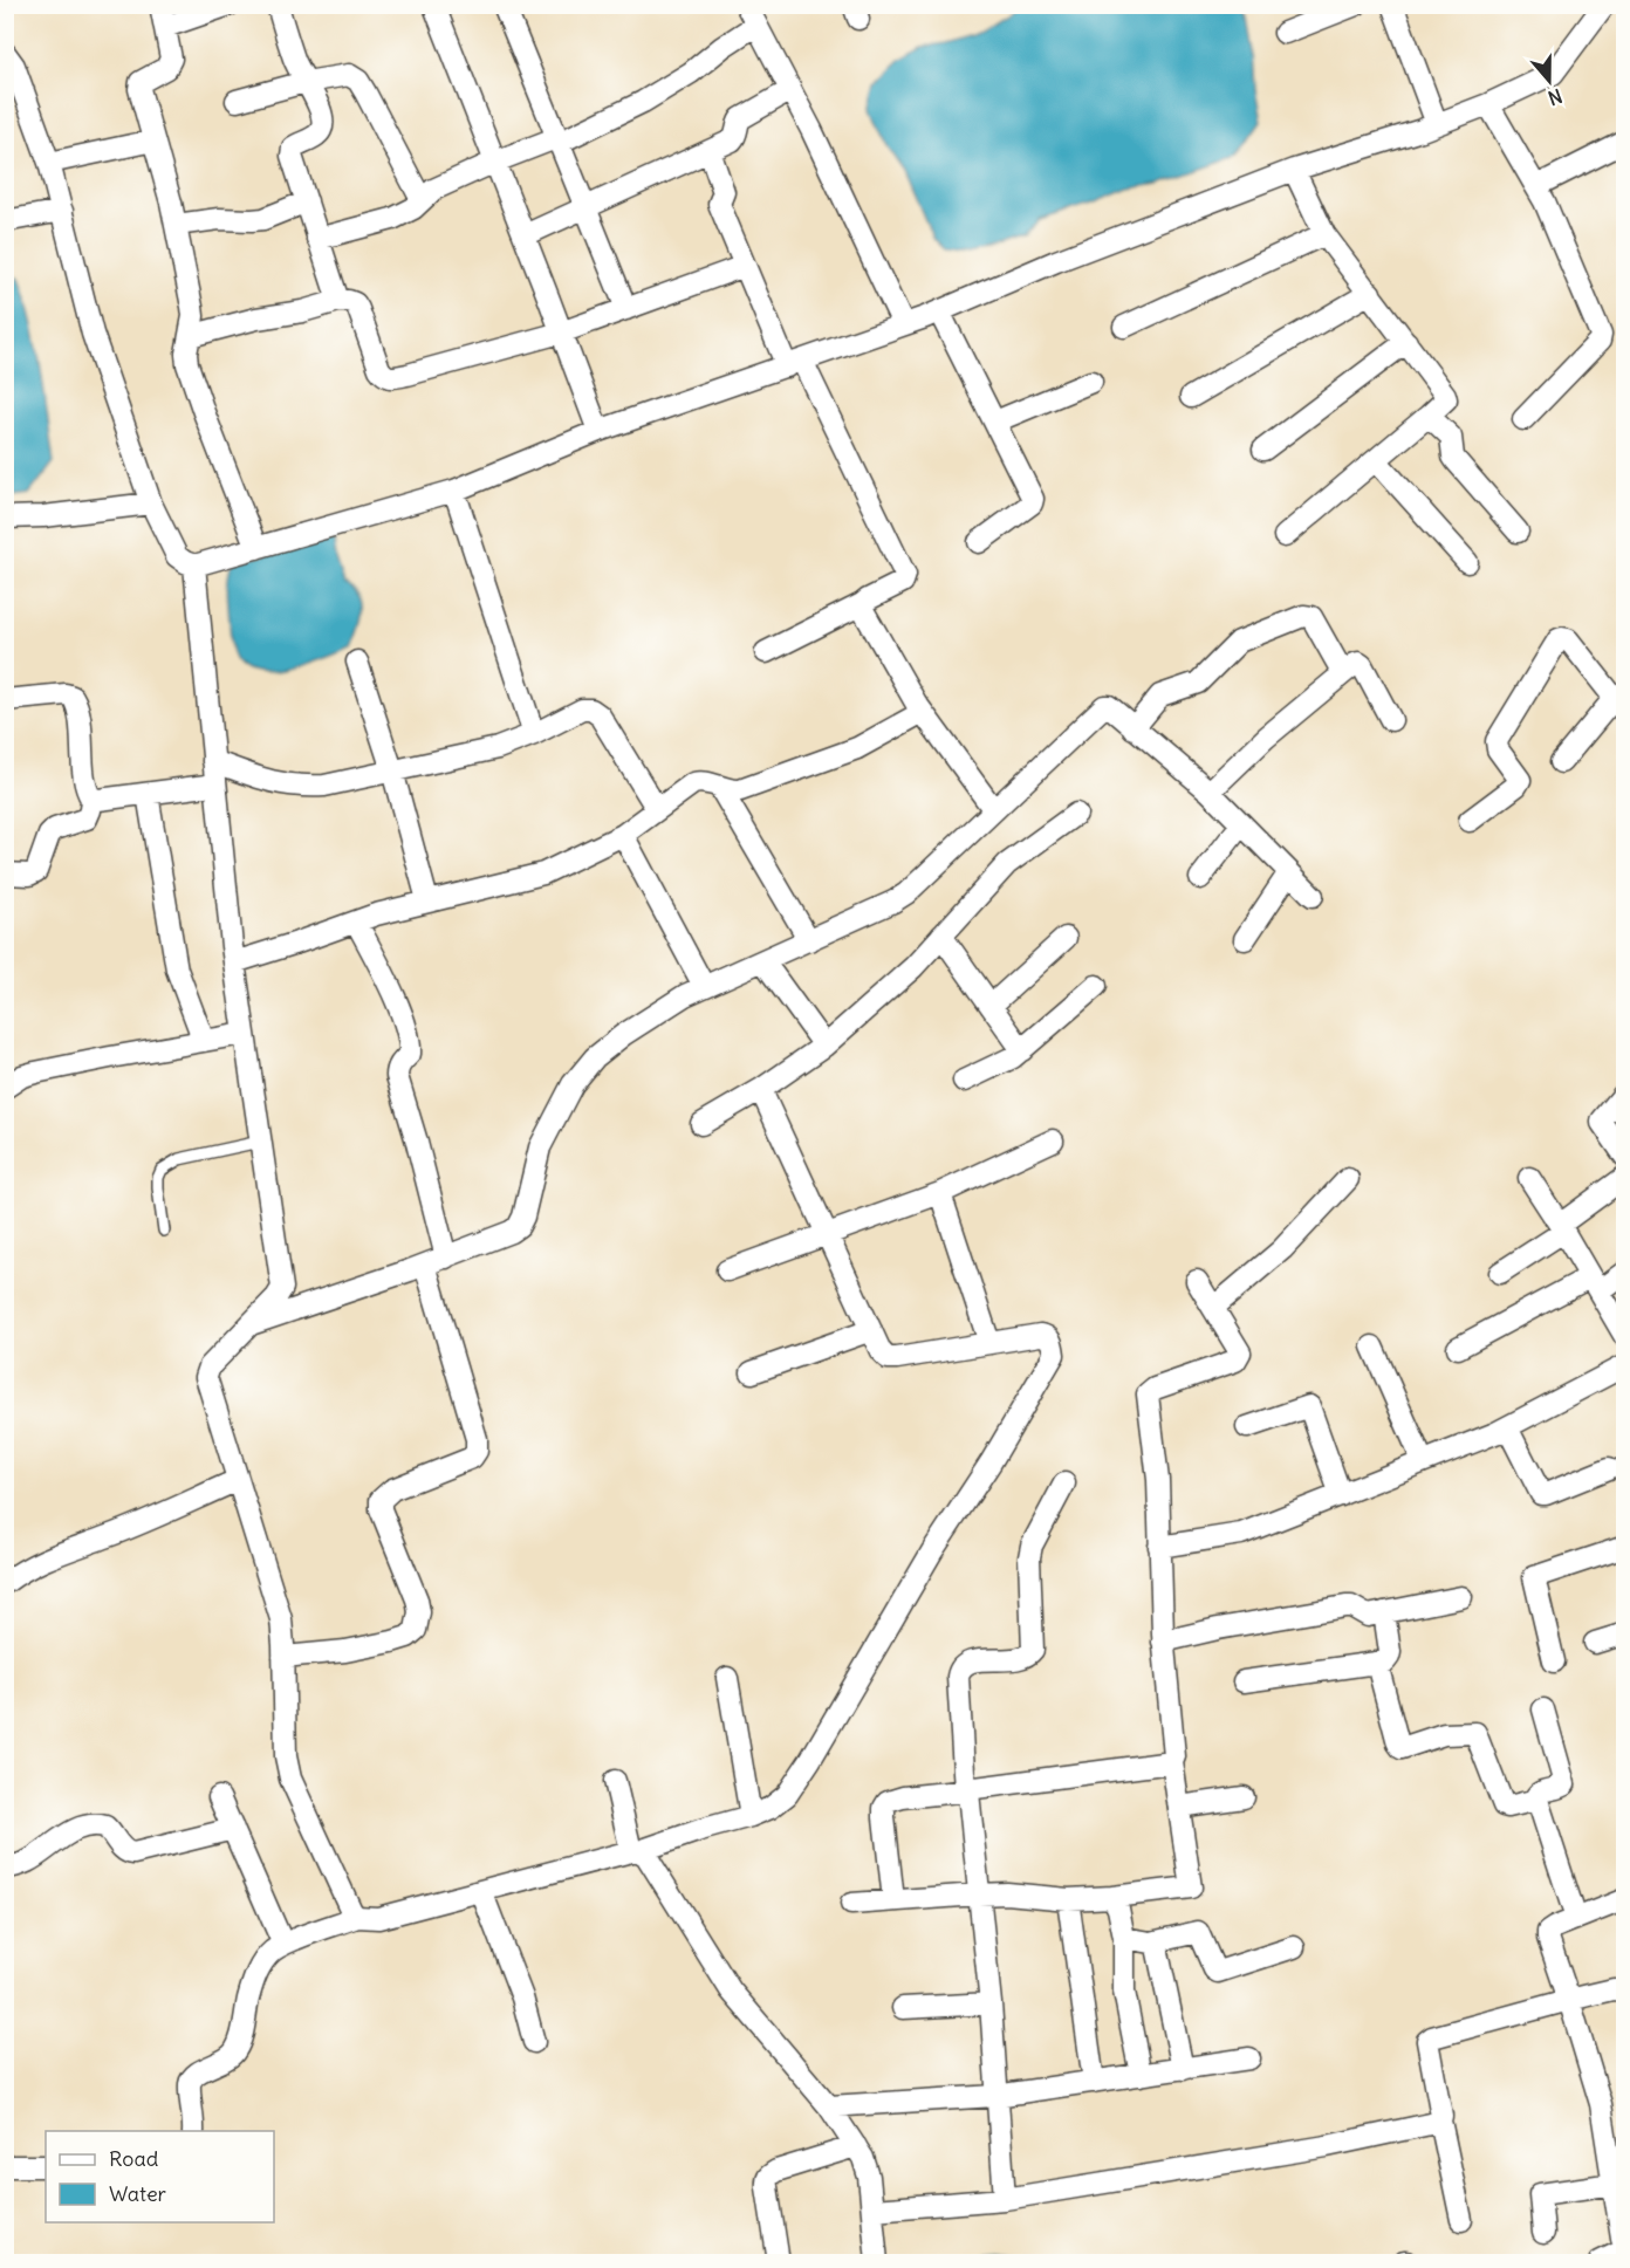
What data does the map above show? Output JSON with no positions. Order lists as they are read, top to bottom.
{
  "legend": ["Road", "Water"],
  "north": "bottom"
}
